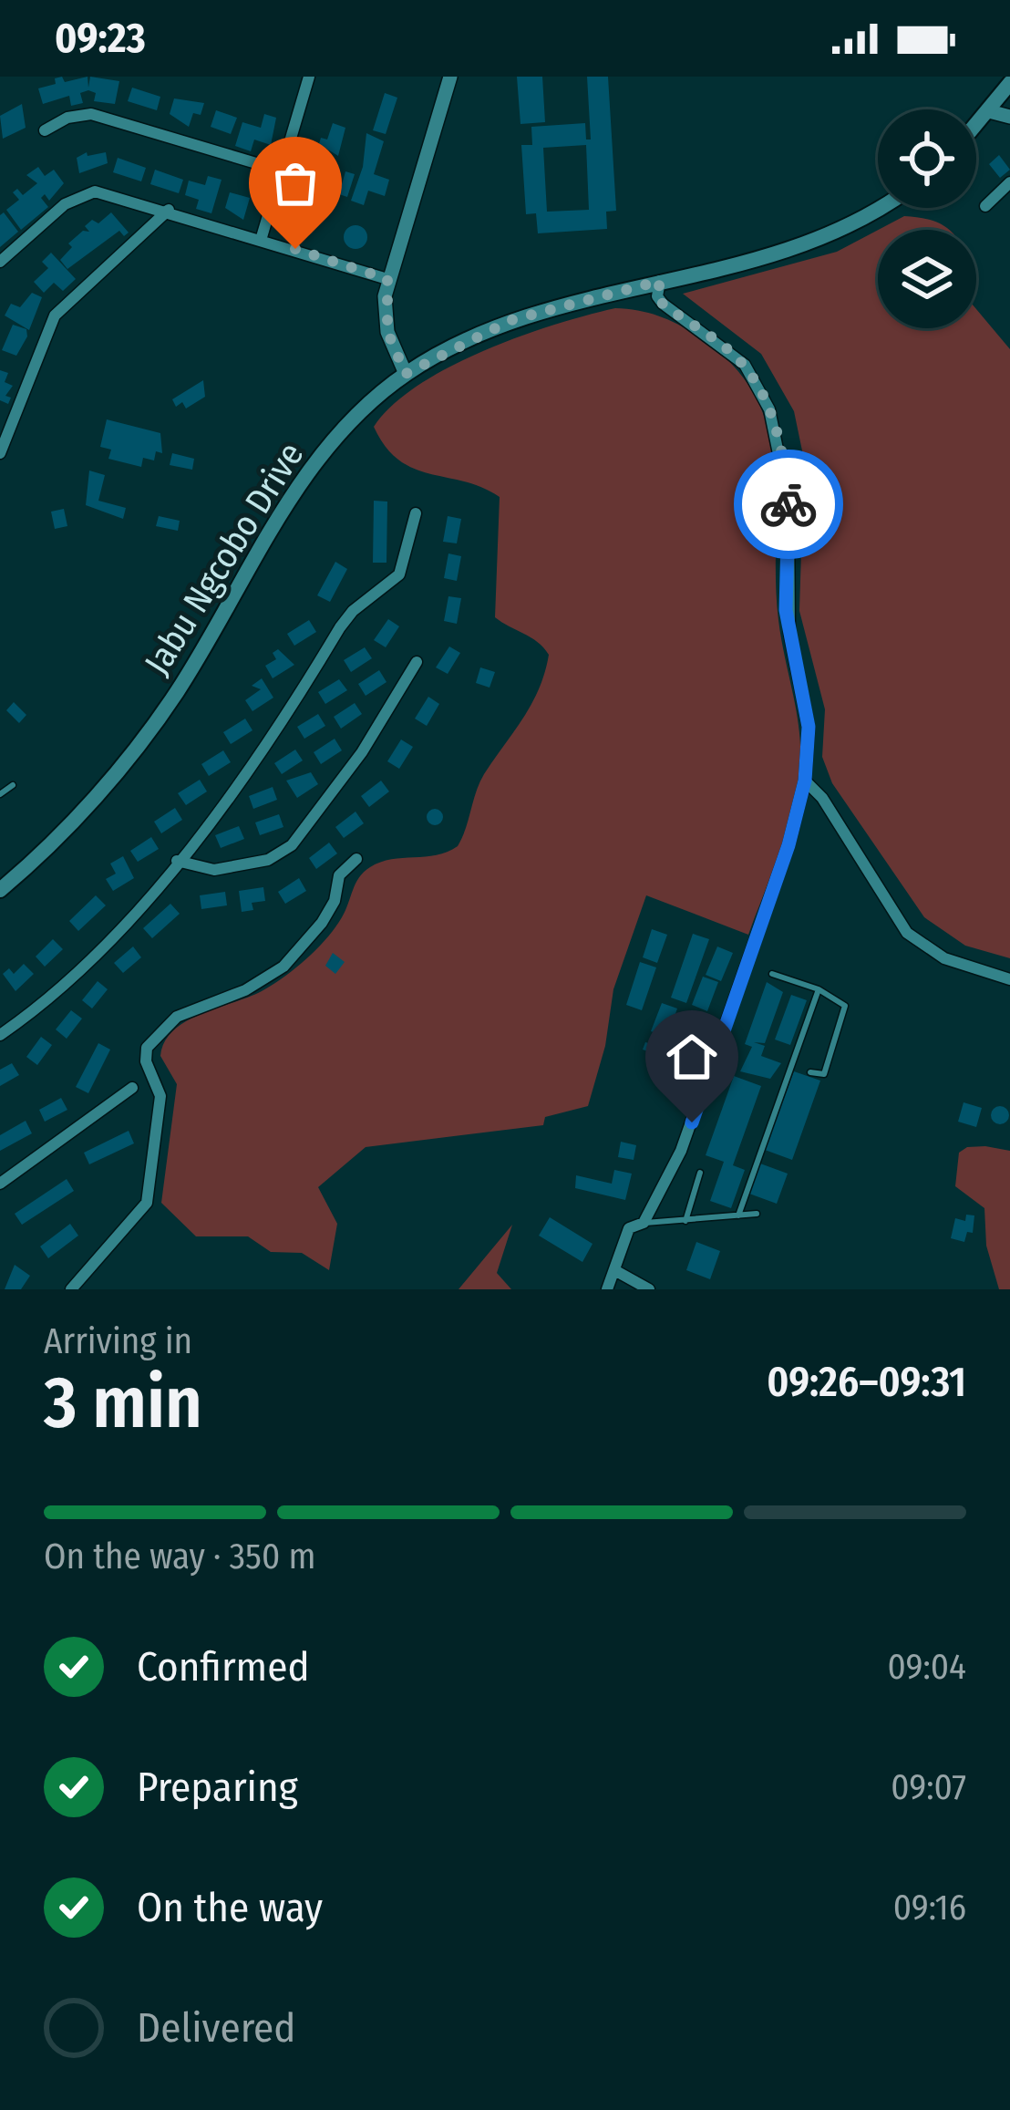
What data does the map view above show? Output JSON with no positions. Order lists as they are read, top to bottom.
{
  "streets": {
    "main road": ["Jabu Ngcobo Drive"]
  },
  "page": {
    "status": "09:23",
    "heading": ["3 min", "Arriving in", "09:26–09:31"],
    "bar": "On the way · 350 m",
    "list": [
      ["Confirmed", "09:04"],
      ["Preparing", "09:07"],
      ["On the way", "09:16"],
      "Delivered"
    ]
  }
}
